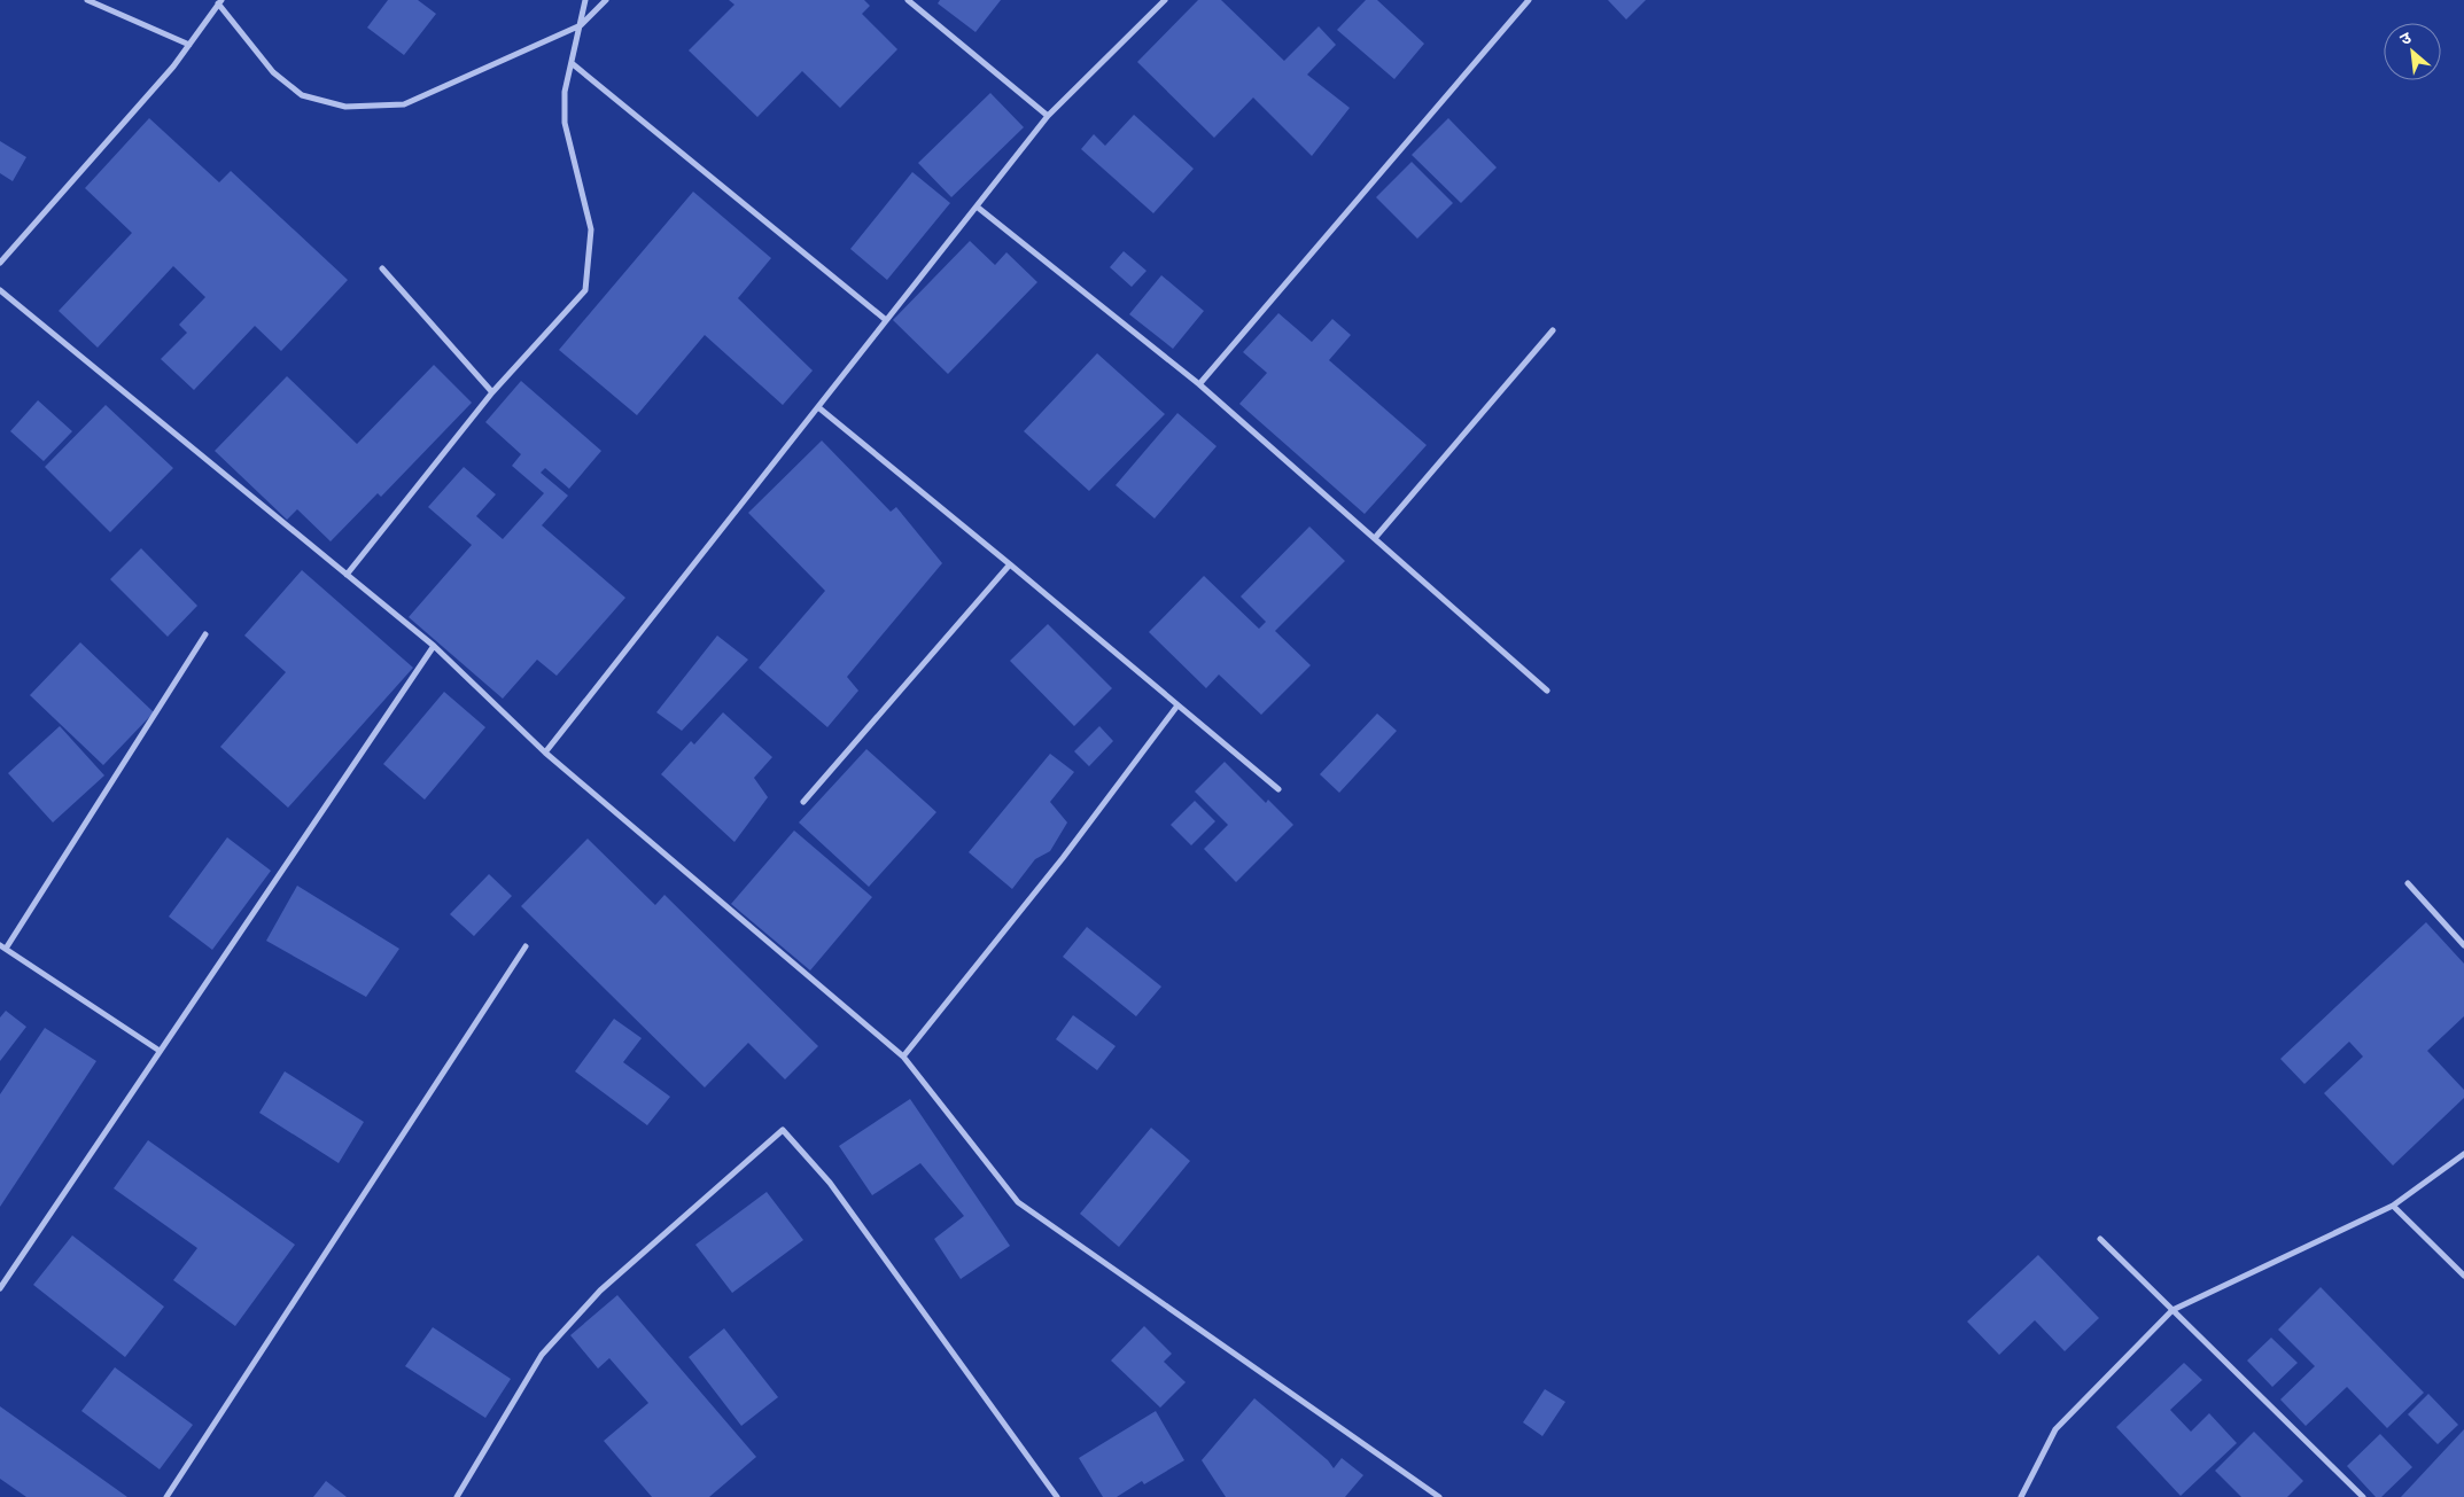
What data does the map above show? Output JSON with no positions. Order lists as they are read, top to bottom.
{
  "north": "top left"
}
